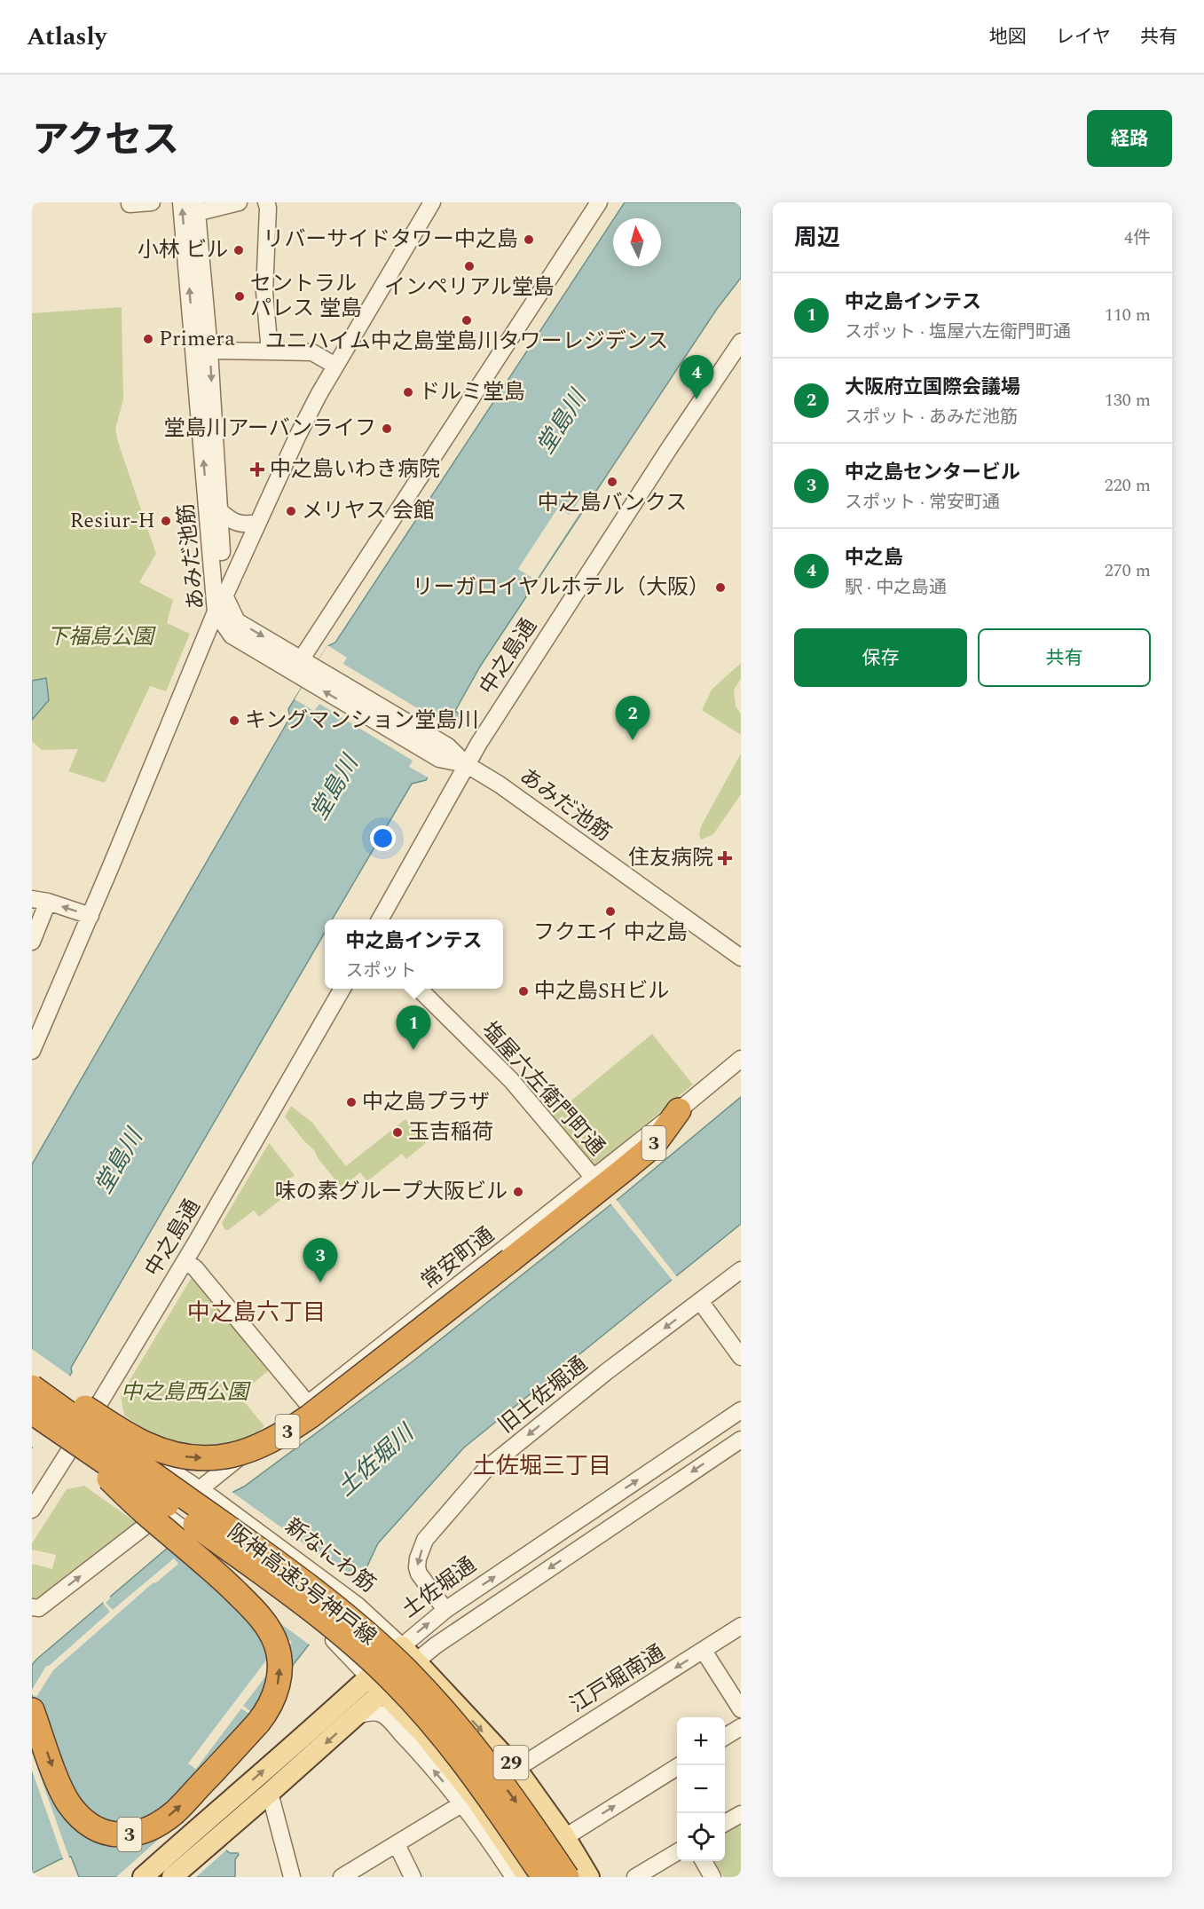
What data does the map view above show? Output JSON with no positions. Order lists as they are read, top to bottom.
{
  "streets": {
    "highway": ["3", "阪神高速3号神戸線"],
    "main road": ["新なにわ筋", "土佐堀通", "29"],
    "street": [
      "あみだ池筋",
      "中之島通",
      "塩屋六左衛門町通",
      "常安町通",
      "旧土佐堀通",
      "江戸堀南通"
    ]
  },
  "crossings": [
    ["あみだ池筋", "中之島通"],
    ["中之島通", "3"],
    ["中之島通", "新なにわ筋"],
    ["中之島通", "阪神高速3号神戸線"],
    ["塩屋六左衛門町通", "常安町通"],
    ["3", "常安町通"],
    ["3", "新なにわ筋"],
    ["3", "阪神高速3号神戸線"],
    ["常安町通", "新なにわ筋"],
    ["旧土佐堀通", "土佐堀通"],
    ["新なにわ筋", "土佐堀通"],
    ["新なにわ筋", "江戸堀南通"],
    ["土佐堀通", "29"]
  ],
  "one_way": ["旧土佐堀通"],
  "districts": ["中之島六丁目", "土佐堀三丁目"],
  "water": ["堂島川", "土佐堀川"],
  "parks": ["下福島公園", "中之島西公園"],
  "places": {
    "other": [
      "リバーサイドタワー中之島",
      "小林 ビル",
      "インペリアル堂島",
      "セントラル パレス 堂島",
      "ユニハイム中之島堂島川タワーレジデンス",
      "Primera",
      "ドルミ堂島",
      "堂島川アーバンライフ",
      "中之島バンクス",
      "メリヤス 会館",
      "Resiur-H",
      "リーガロイヤルホテル（大阪）",
      "キングマンション堂島川",
      "フクエイ 中之島",
      "中之島SHビル",
      "中之島プラザ",
      "玉吉稲荷",
      "味の素グループ大阪ビル"
    ],
    "health": ["中之島いわき病院", "住友病院"]
  },
  "north": "top",
  "page": {
    "header": "Atlasly",
    "nav": ["地図", "レイヤ", "共有"],
    "title": "アクセス",
    "buttons": [
      "経路",
      ["保存", "共有"]
    ],
    "heading": ["周辺", "4件"],
    "list": [
      {
        "mark": "1",
        "name": "中之島インテス",
        "note": "スポット · 塩屋六左衛門町通",
        "value": "110 m"
      },
      {
        "mark": "2",
        "name": "大阪府立国際会議場",
        "note": "スポット · あみだ池筋",
        "value": "130 m"
      },
      {
        "mark": "3",
        "name": "中之島センタービル",
        "note": "スポット · 常安町通",
        "value": "220 m"
      },
      {
        "mark": "4",
        "name": "中之島",
        "note": "駅 · 中之島通",
        "value": "270 m"
      }
    ],
    "pins": [
      "4",
      "2",
      "1",
      "3"
    ],
    "popup": ["中之島インテス", "スポット"],
    "map_buttons": ["+", "−"]
  }
}
